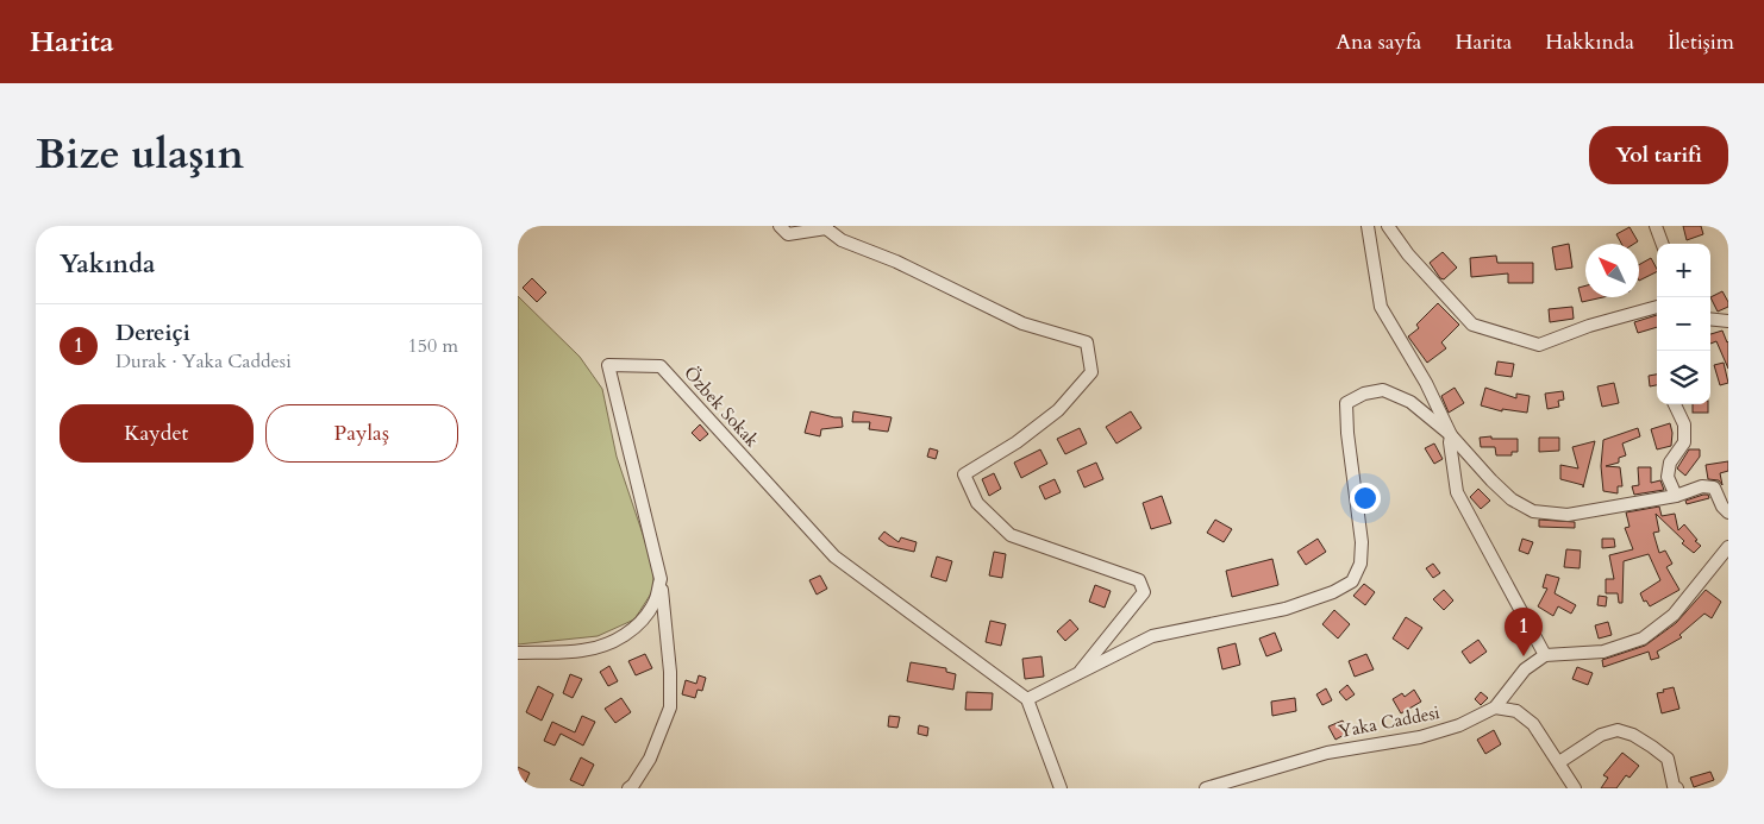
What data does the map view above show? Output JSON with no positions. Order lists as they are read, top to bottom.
{
  "streets": {
    "street": ["Özbek Sokak", "Yaka Caddesi"]
  },
  "north": "top left",
  "page": {
    "header": "Harita",
    "nav": [
      "Ana sayfa",
      "Harita",
      "Hakkında",
      "İletişim"
    ],
    "title": "Bize ulaşın",
    "buttons": [
      "Yol tarifi",
      ["Kaydet", "Paylaş"]
    ],
    "heading": "Yakında",
    "map_buttons": ["+", "−"],
    "list": [
      {
        "mark": "1",
        "name": "Dereiçi",
        "note": "Durak · Yaka Caddesi",
        "value": "150 m"
      }
    ],
    "pins": "1"
  }
}
